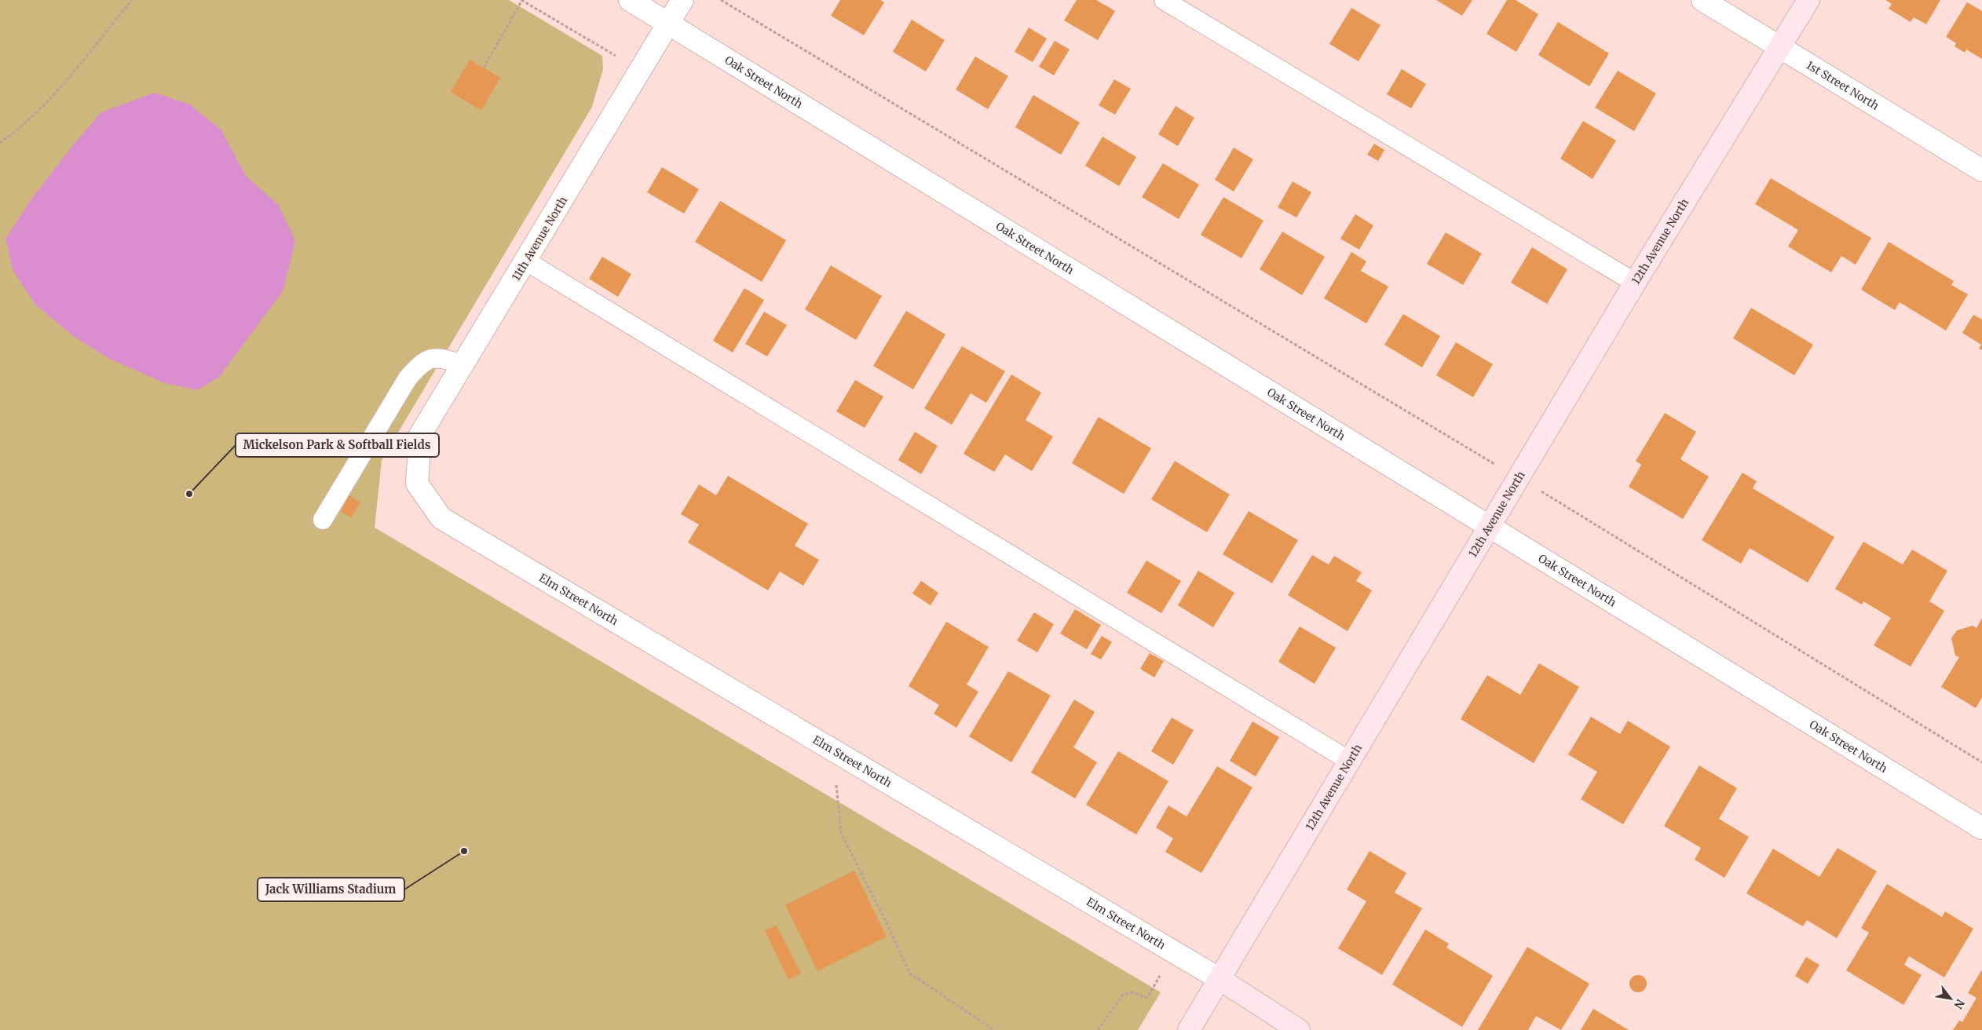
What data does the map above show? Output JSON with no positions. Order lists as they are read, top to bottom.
{
  "streets": {
    "main road": ["12th Avenue North", "Elm Street North"],
    "street": ["Oak Street North", "1st Street North", "11th Avenue North"]
  },
  "crossings": [
    ["Oak Street North", "11th Avenue North"],
    ["Oak Street North", "12th Avenue North"],
    ["1st Street North", "12th Avenue North"],
    ["11th Avenue North", "Elm Street North"],
    ["12th Avenue North", "Elm Street North"]
  ],
  "places": ["Mickelson Park & Softball Fields", "Jack Williams Stadium"],
  "north": "bottom right"
}
